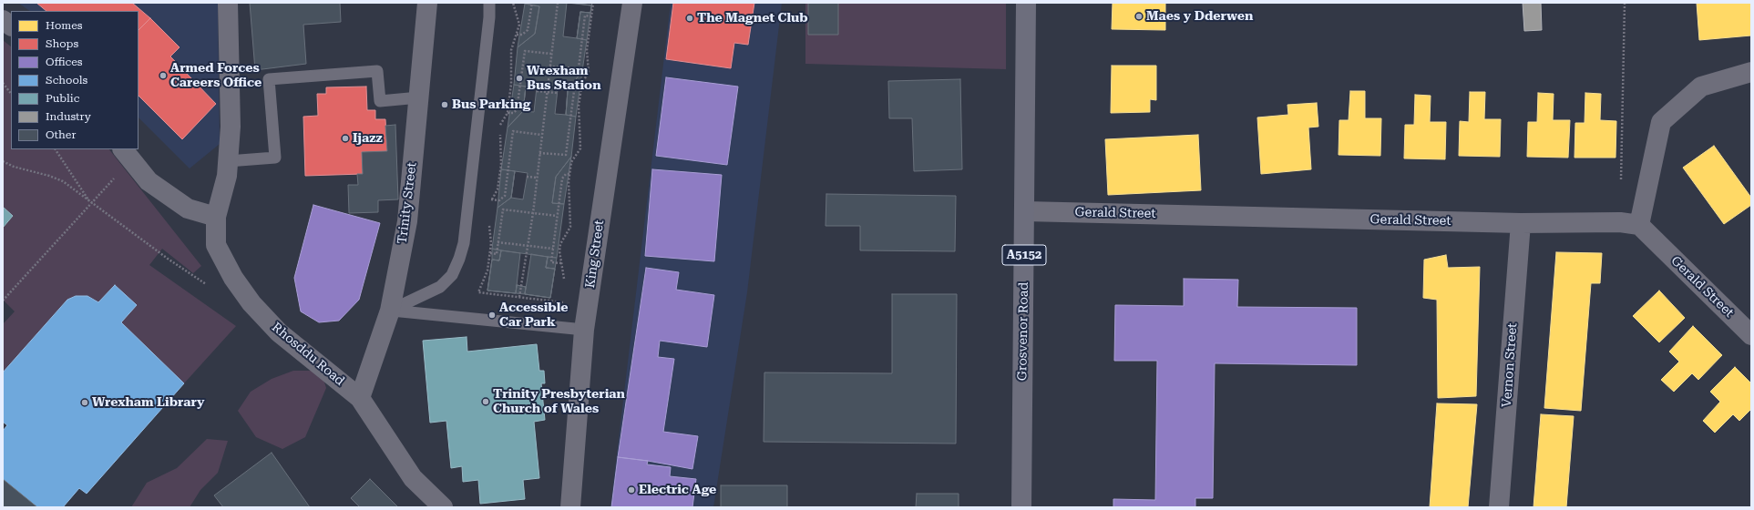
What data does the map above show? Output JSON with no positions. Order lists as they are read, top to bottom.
{
  "streets": {
    "main road": ["A5152", "Grosvenor Road"],
    "street": [
      "Trinity Street",
      "Gerald Street",
      "King Street",
      "Rhosddu Road",
      "Vernon Street"
    ]
  },
  "crossings": [
    ["Trinity Street", "Rhosddu Road"],
    ["Gerald Street", "Grosvenor Road"],
    ["Gerald Street", "Vernon Street"]
  ],
  "places": [
    "Maes y Dderwen",
    "The Magnet Club",
    "Armed Forces Careers Office",
    "Wrexham Bus Station",
    "Bus Parking",
    "Ijazz",
    "Accessible Car Park",
    "Trinity Presbyterian Church of Wales",
    "Wrexham Library",
    "Electric Age"
  ],
  "legend": [
    "Homes",
    "Shops",
    "Offices",
    "Schools",
    "Public",
    "Industry",
    "Other"
  ]
}
